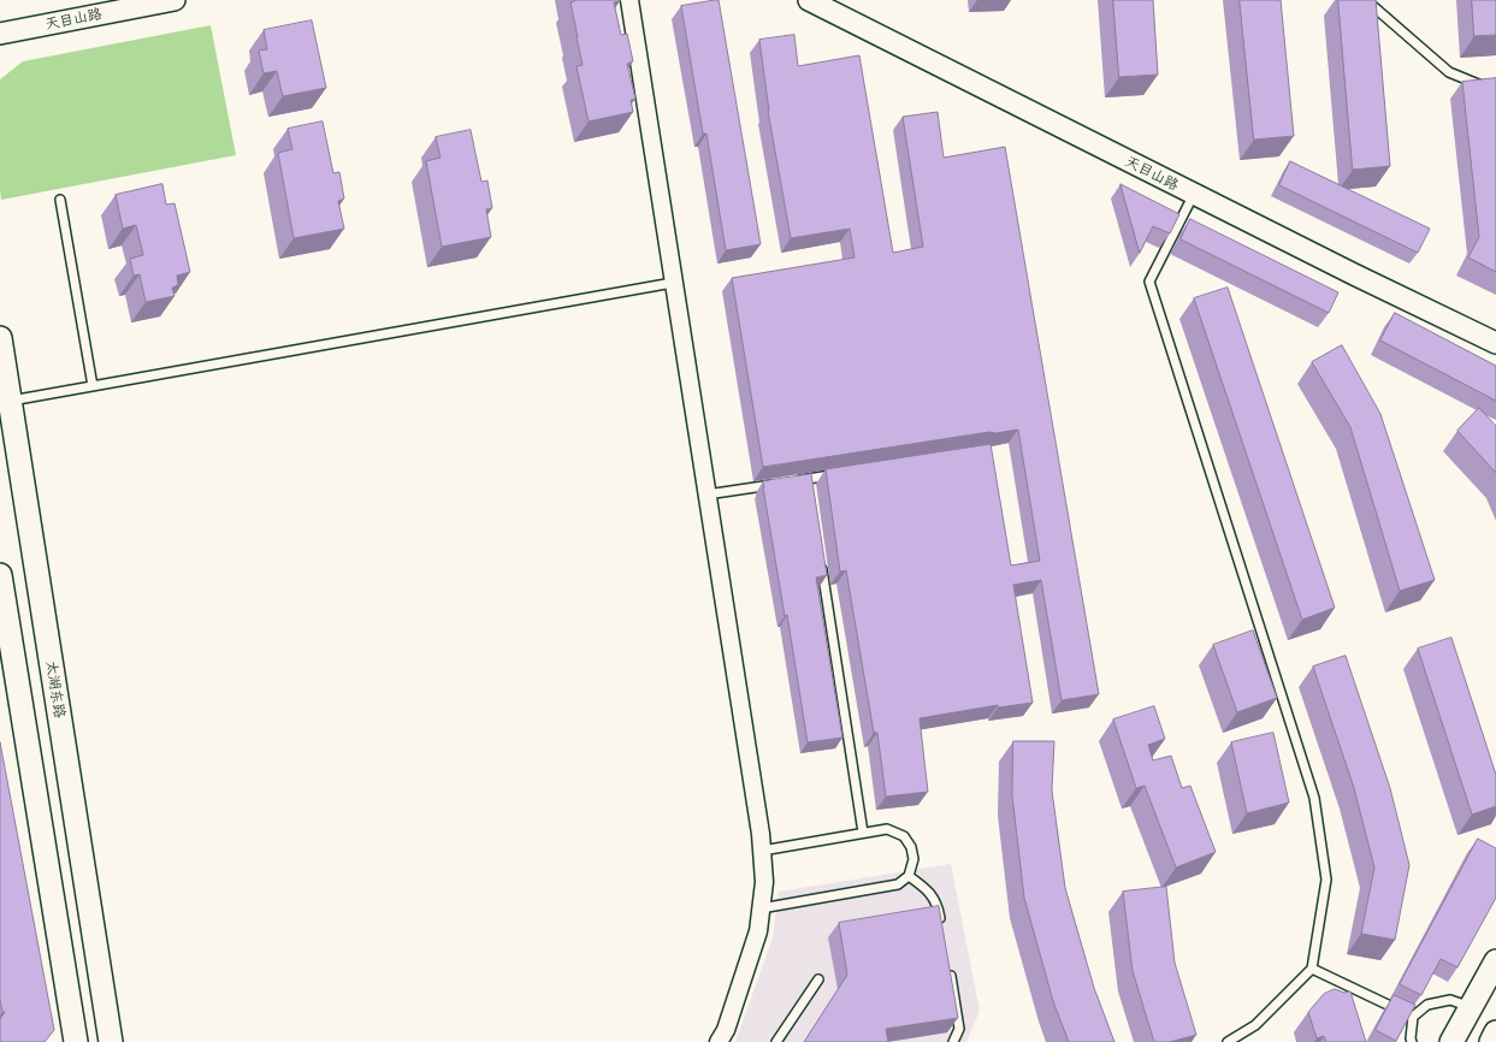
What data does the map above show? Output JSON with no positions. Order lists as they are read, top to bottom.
{
  "streets": {
    "main road": ["太湖东路"],
    "street": ["天目山路"]
  }
}
